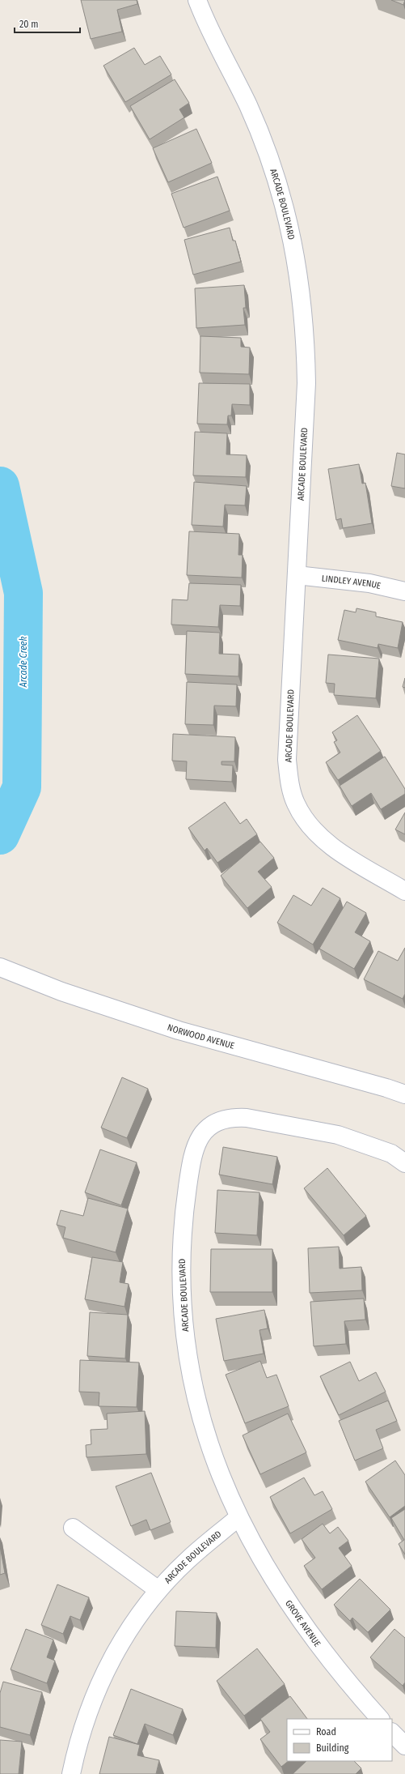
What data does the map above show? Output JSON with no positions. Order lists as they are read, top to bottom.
{
  "streets": {
    "street": [
      "ARCADE BOULEVARD",
      "LINDLEY AVENUE",
      "NORWOOD AVENUE",
      "GROVE AVENUE"
    ]
  },
  "crossings": [
    ["ARCADE BOULEVARD", "LINDLEY AVENUE"],
    ["ARCADE BOULEVARD", "GROVE AVENUE"]
  ],
  "water": ["Arcade Creek"],
  "legend": ["Road", "Building"],
  "scale_bar": "20 m"
}
